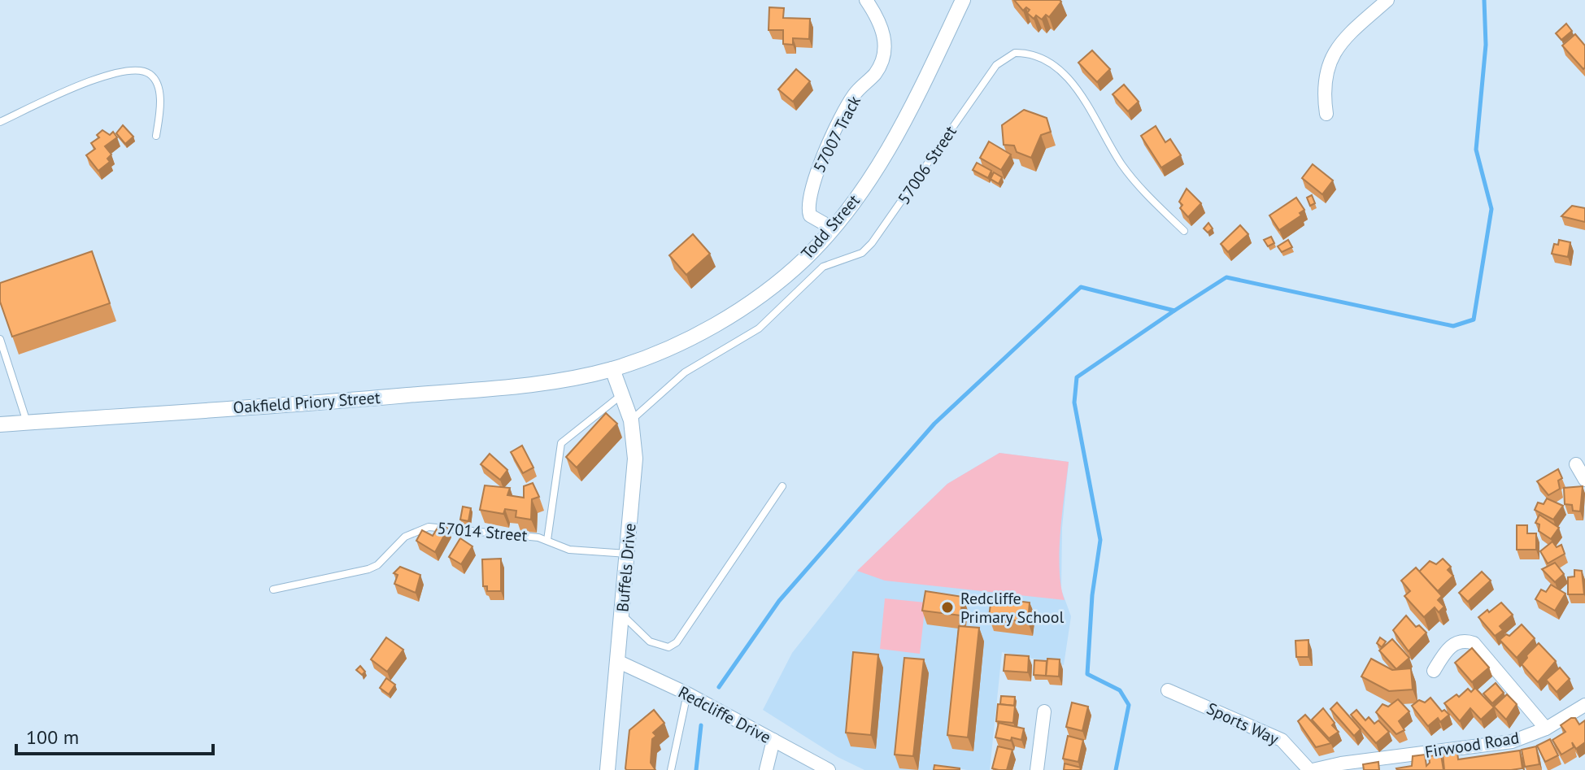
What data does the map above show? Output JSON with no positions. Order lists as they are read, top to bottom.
{
  "streets": {
    "street": [
      "57007 Track",
      "Todd Street",
      "Oakfield Priory Street",
      "Buffels Drive",
      "Redcliffe Drive",
      "Sports Way",
      "Firwood Road"
    ],
    "lane": ["57006 Street", "57014 Street"]
  },
  "crossings": [
    ["57007 Track", "Todd Street"],
    ["57006 Street", "Buffels Drive"],
    ["Todd Street", "Oakfield Priory Street"],
    ["Todd Street", "Buffels Drive"],
    ["Oakfield Priory Street", "Buffels Drive"],
    ["57014 Street", "Buffels Drive"],
    ["Buffels Drive", "Redcliffe Drive"],
    ["Sports Way", "Firwood Road"]
  ],
  "places": ["Redcliffe Primary School"],
  "scale_bar": "100 m"
}
